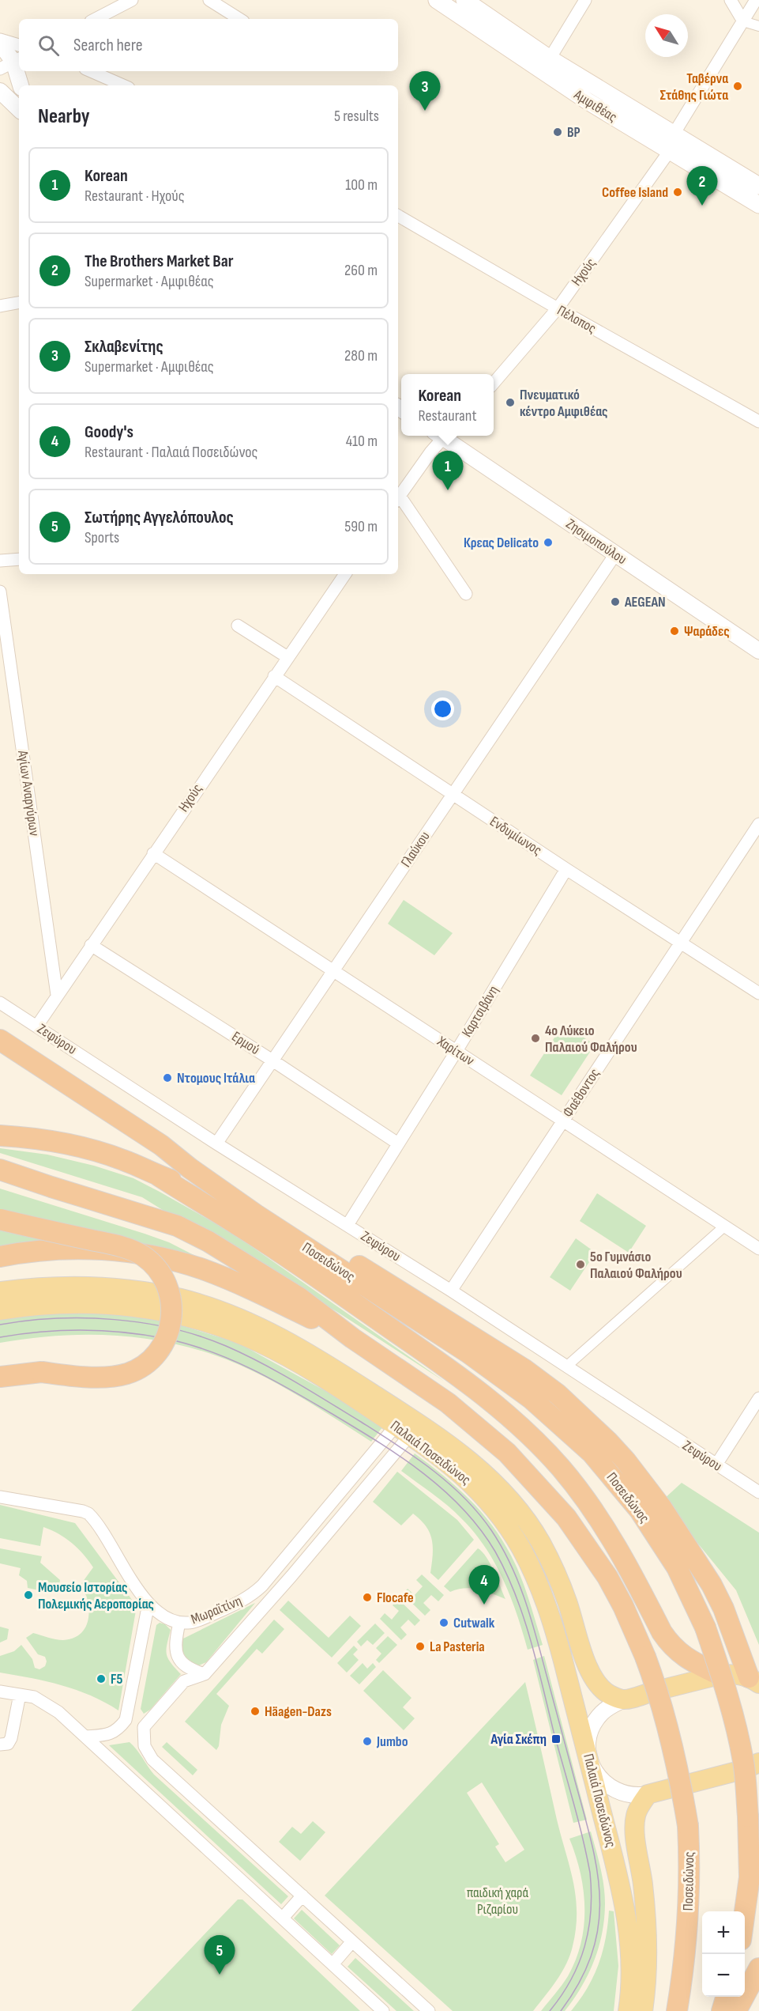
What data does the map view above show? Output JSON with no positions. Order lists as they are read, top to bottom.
{
  "streets": {
    "highway": ["Ποσειδώνος"],
    "main road": ["Αμφιθέας", "Παλαιά Ποσειδώνος"],
    "street": [
      "Ηχούς",
      "Πέλοπος",
      "Ζησιμοπούλου",
      "Αγίων Αναργύρων",
      "Ενδυμίωνος",
      "Γλαύκου",
      "Καρτσιβάνη",
      "Ζεφύρου",
      "Ερμού",
      "Χαρίτων",
      "Φαέθοντος",
      "Μωραϊτίνη"
    ]
  },
  "crossings": [
    ["Αμφιθέας", "Ηχούς"],
    ["Ηχούς", "Πέλοπος"],
    ["Ηχούς", "Αγίων Αναργύρων"],
    ["Ηχούς", "Ενδυμίωνος"],
    ["Ηχούς", "Ζεφύρου"],
    ["Ηχούς", "Ερμού"],
    ["Ηχούς", "Χαρίτων"],
    ["Ζησιμοπούλου", "Γλαύκου"],
    ["Ενδυμίωνος", "Γλαύκου"],
    ["Ενδυμίωνος", "Καρτσιβάνη"],
    ["Ενδυμίωνος", "Φαέθοντος"],
    ["Γλαύκου", "Ζεφύρου"],
    ["Γλαύκου", "Ερμού"],
    ["Γλαύκου", "Χαρίτων"],
    ["Καρτσιβάνη", "Ζεφύρου"],
    ["Καρτσιβάνη", "Ερμού"],
    ["Καρτσιβάνη", "Χαρίτων"],
    ["Ζεφύρου", "Φαέθοντος"],
    ["Χαρίτων", "Φαέθοντος"],
    ["Παλαιά Ποσειδώνος", "Μωραϊτίνη"]
  ],
  "parks": ["παιδική χαρά Ριζαρίου"],
  "places": {
    "other": [
      "Ταβέρνα Στάθης Γιώτα",
      "BP",
      "Coffee Island",
      "Πνευματικό κέντρο Αμφιθέας",
      "Κρεας Delicato",
      "AEGEAN",
      "Ψαράδες",
      "4ο Λύκειο Παλαιού Φαλήρου",
      "Ντομους Ιτάλια",
      "5ο Γυμνάσιο Παλαιού Φαλήρου",
      "Μουσείο Ιστορίας Πολεμικής Αεροπορίας",
      "Flocafe",
      "Cutwalk",
      "La Pasteria",
      "F5",
      "Häagen-Dazs",
      "Jumbo"
    ],
    "transit": ["Αγία Σκέπη"]
  },
  "north": "top left",
  "page": {
    "search": "Search here",
    "pins": [
      "3",
      "2",
      "1",
      "4",
      "5"
    ],
    "heading": ["Nearby", "5 results"],
    "list": [
      {
        "mark": "1",
        "name": "Korean",
        "note": "Restaurant · Ηχούς",
        "value": "100 m"
      },
      {
        "mark": "2",
        "name": "The Brothers Market Bar",
        "note": "Supermarket · Αμφιθέας",
        "value": "260 m"
      },
      {
        "mark": "3",
        "name": "Σκλαβενίτης",
        "note": "Supermarket · Αμφιθέας",
        "value": "280 m"
      },
      {
        "mark": "4",
        "name": "Goody's",
        "note": "Restaurant · Παλαιά Ποσειδώνος",
        "value": "410 m"
      },
      {
        "mark": "5",
        "name": "Σωτήρης Αγγελόπουλος",
        "note": "Sports",
        "value": "590 m"
      }
    ],
    "popup": ["Korean", "Restaurant"],
    "map_buttons": ["+", "−"]
  }
}
